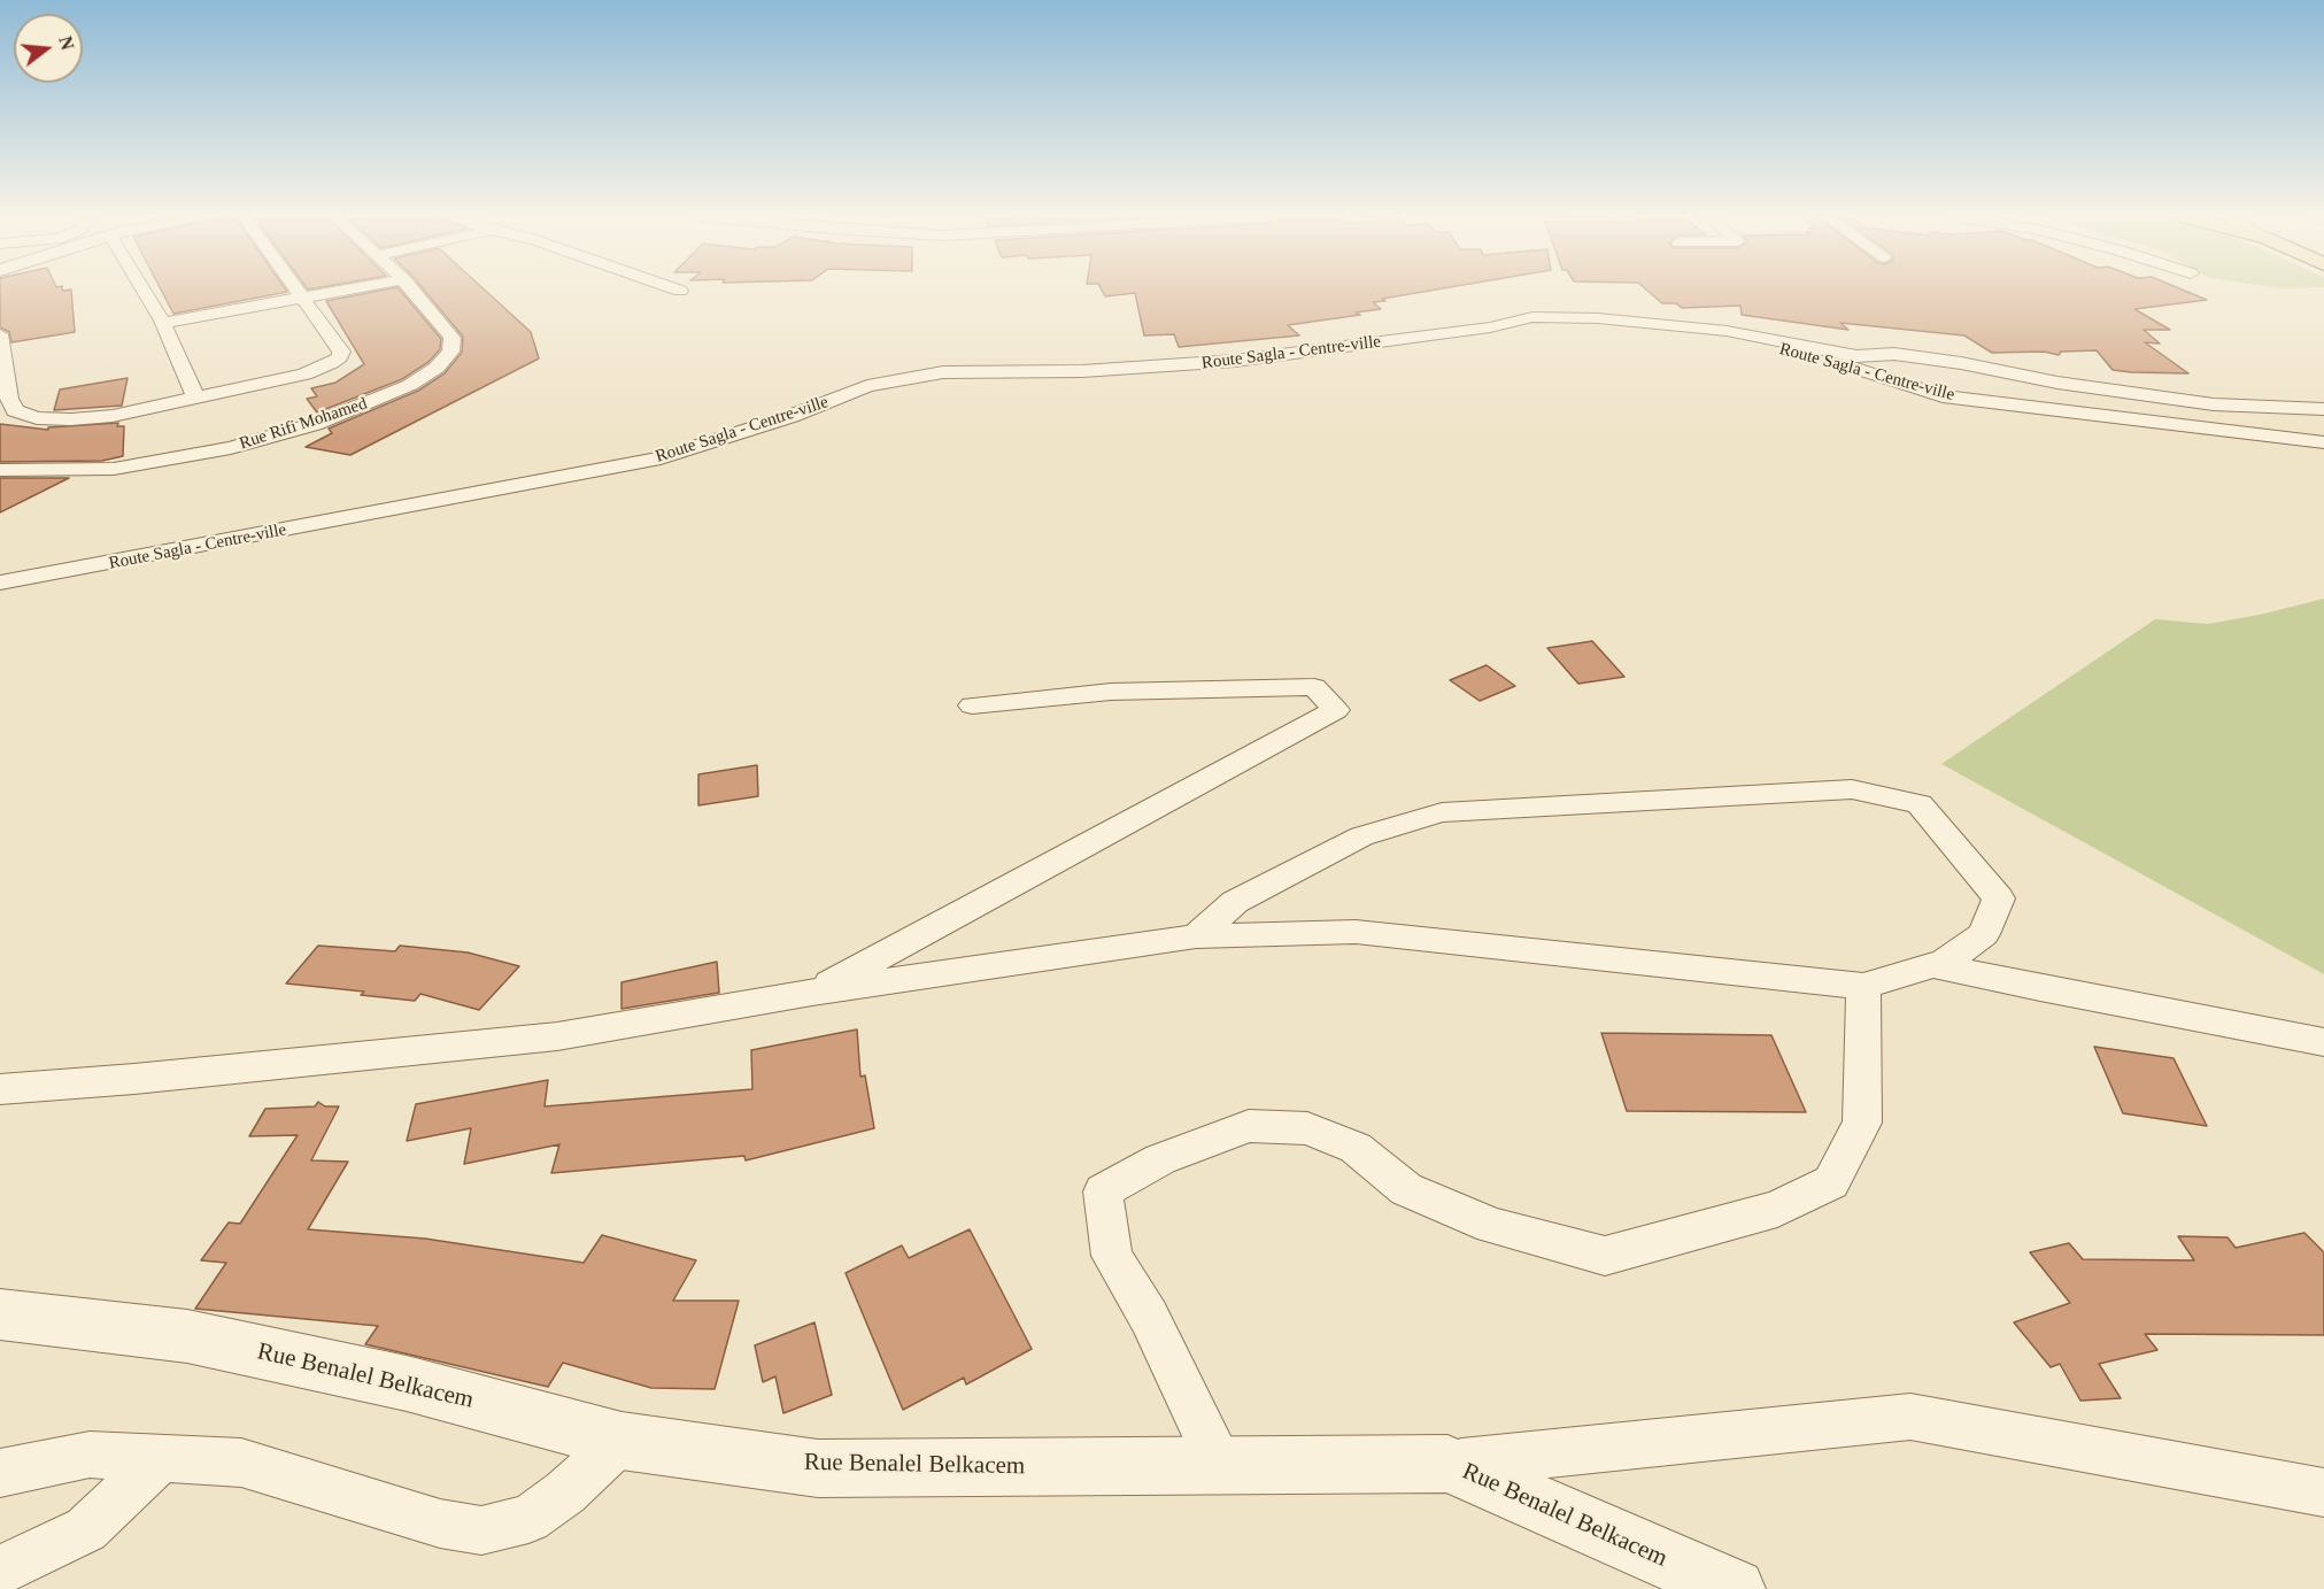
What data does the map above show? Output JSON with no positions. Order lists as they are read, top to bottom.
{
  "streets": {
    "street": ["Route Sagla - Centre-ville", "Rue Rifi Mohamed", "Rue Benalel Belkacem"]
  },
  "north": "right"
}
